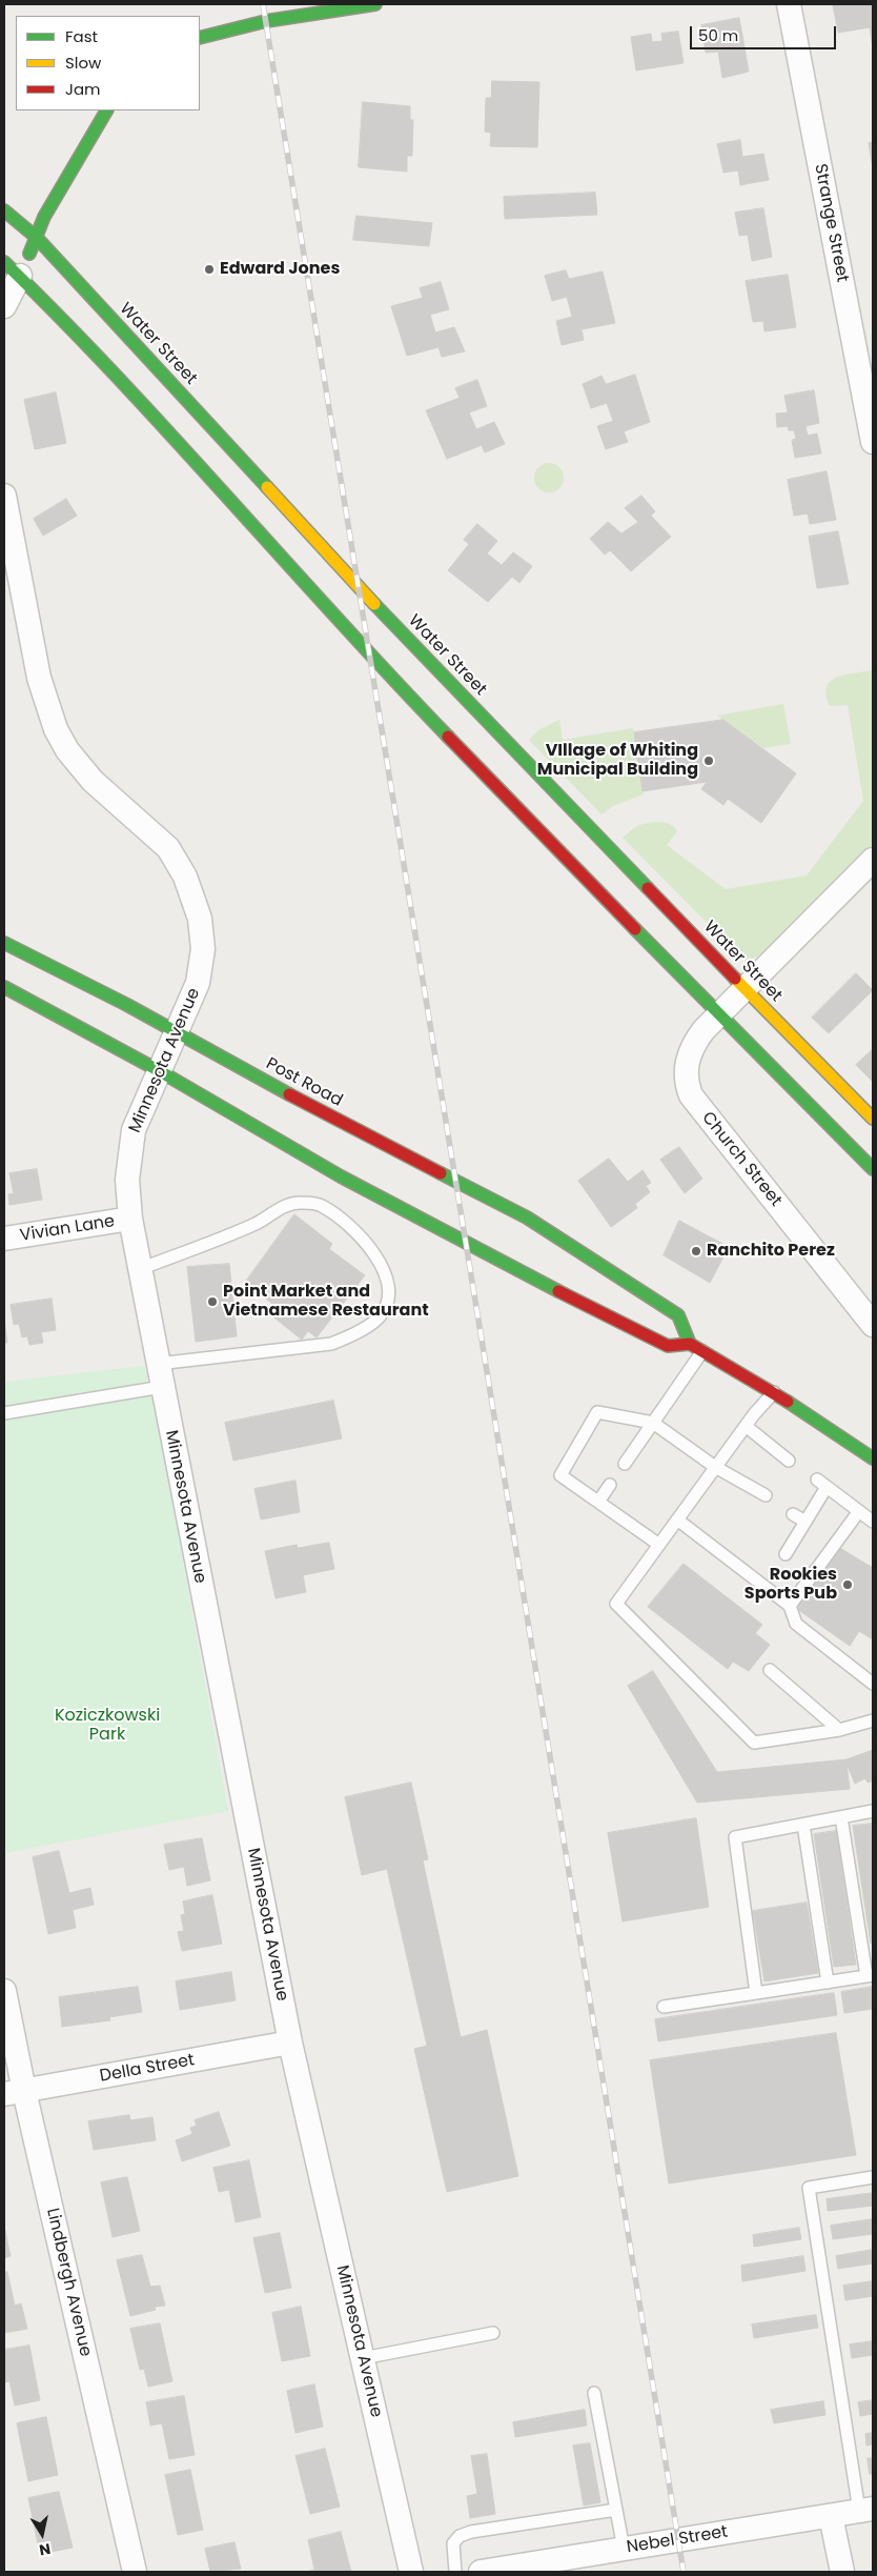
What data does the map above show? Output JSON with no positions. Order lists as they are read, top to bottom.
{
  "streets": {
    "main road": ["Water Street", "Post Road"],
    "street": [
      "Strange Street",
      "Minnesota Avenue",
      "Church Street",
      "Vivian Lane",
      "Della Street",
      "Lindbergh Avenue",
      "Nebel Street"
    ]
  },
  "crossings": [
    ["Water Street", "Church Street"],
    ["Minnesota Avenue", "Post Road"],
    ["Minnesota Avenue", "Vivian Lane"],
    ["Minnesota Avenue", "Della Street"],
    ["Della Street", "Lindbergh Avenue"]
  ],
  "parks": ["Koziczkowski Park"],
  "places": [
    "Edward Jones",
    "VIllage of Whiting Municipal Building",
    "Ranchito Perez",
    "Point Market and Vietnamese Restaurant",
    "Rookies Sports Pub"
  ],
  "legend": ["Fast", "Slow", "Jam"],
  "scale_bar": "50 m",
  "north": "bottom"
}
